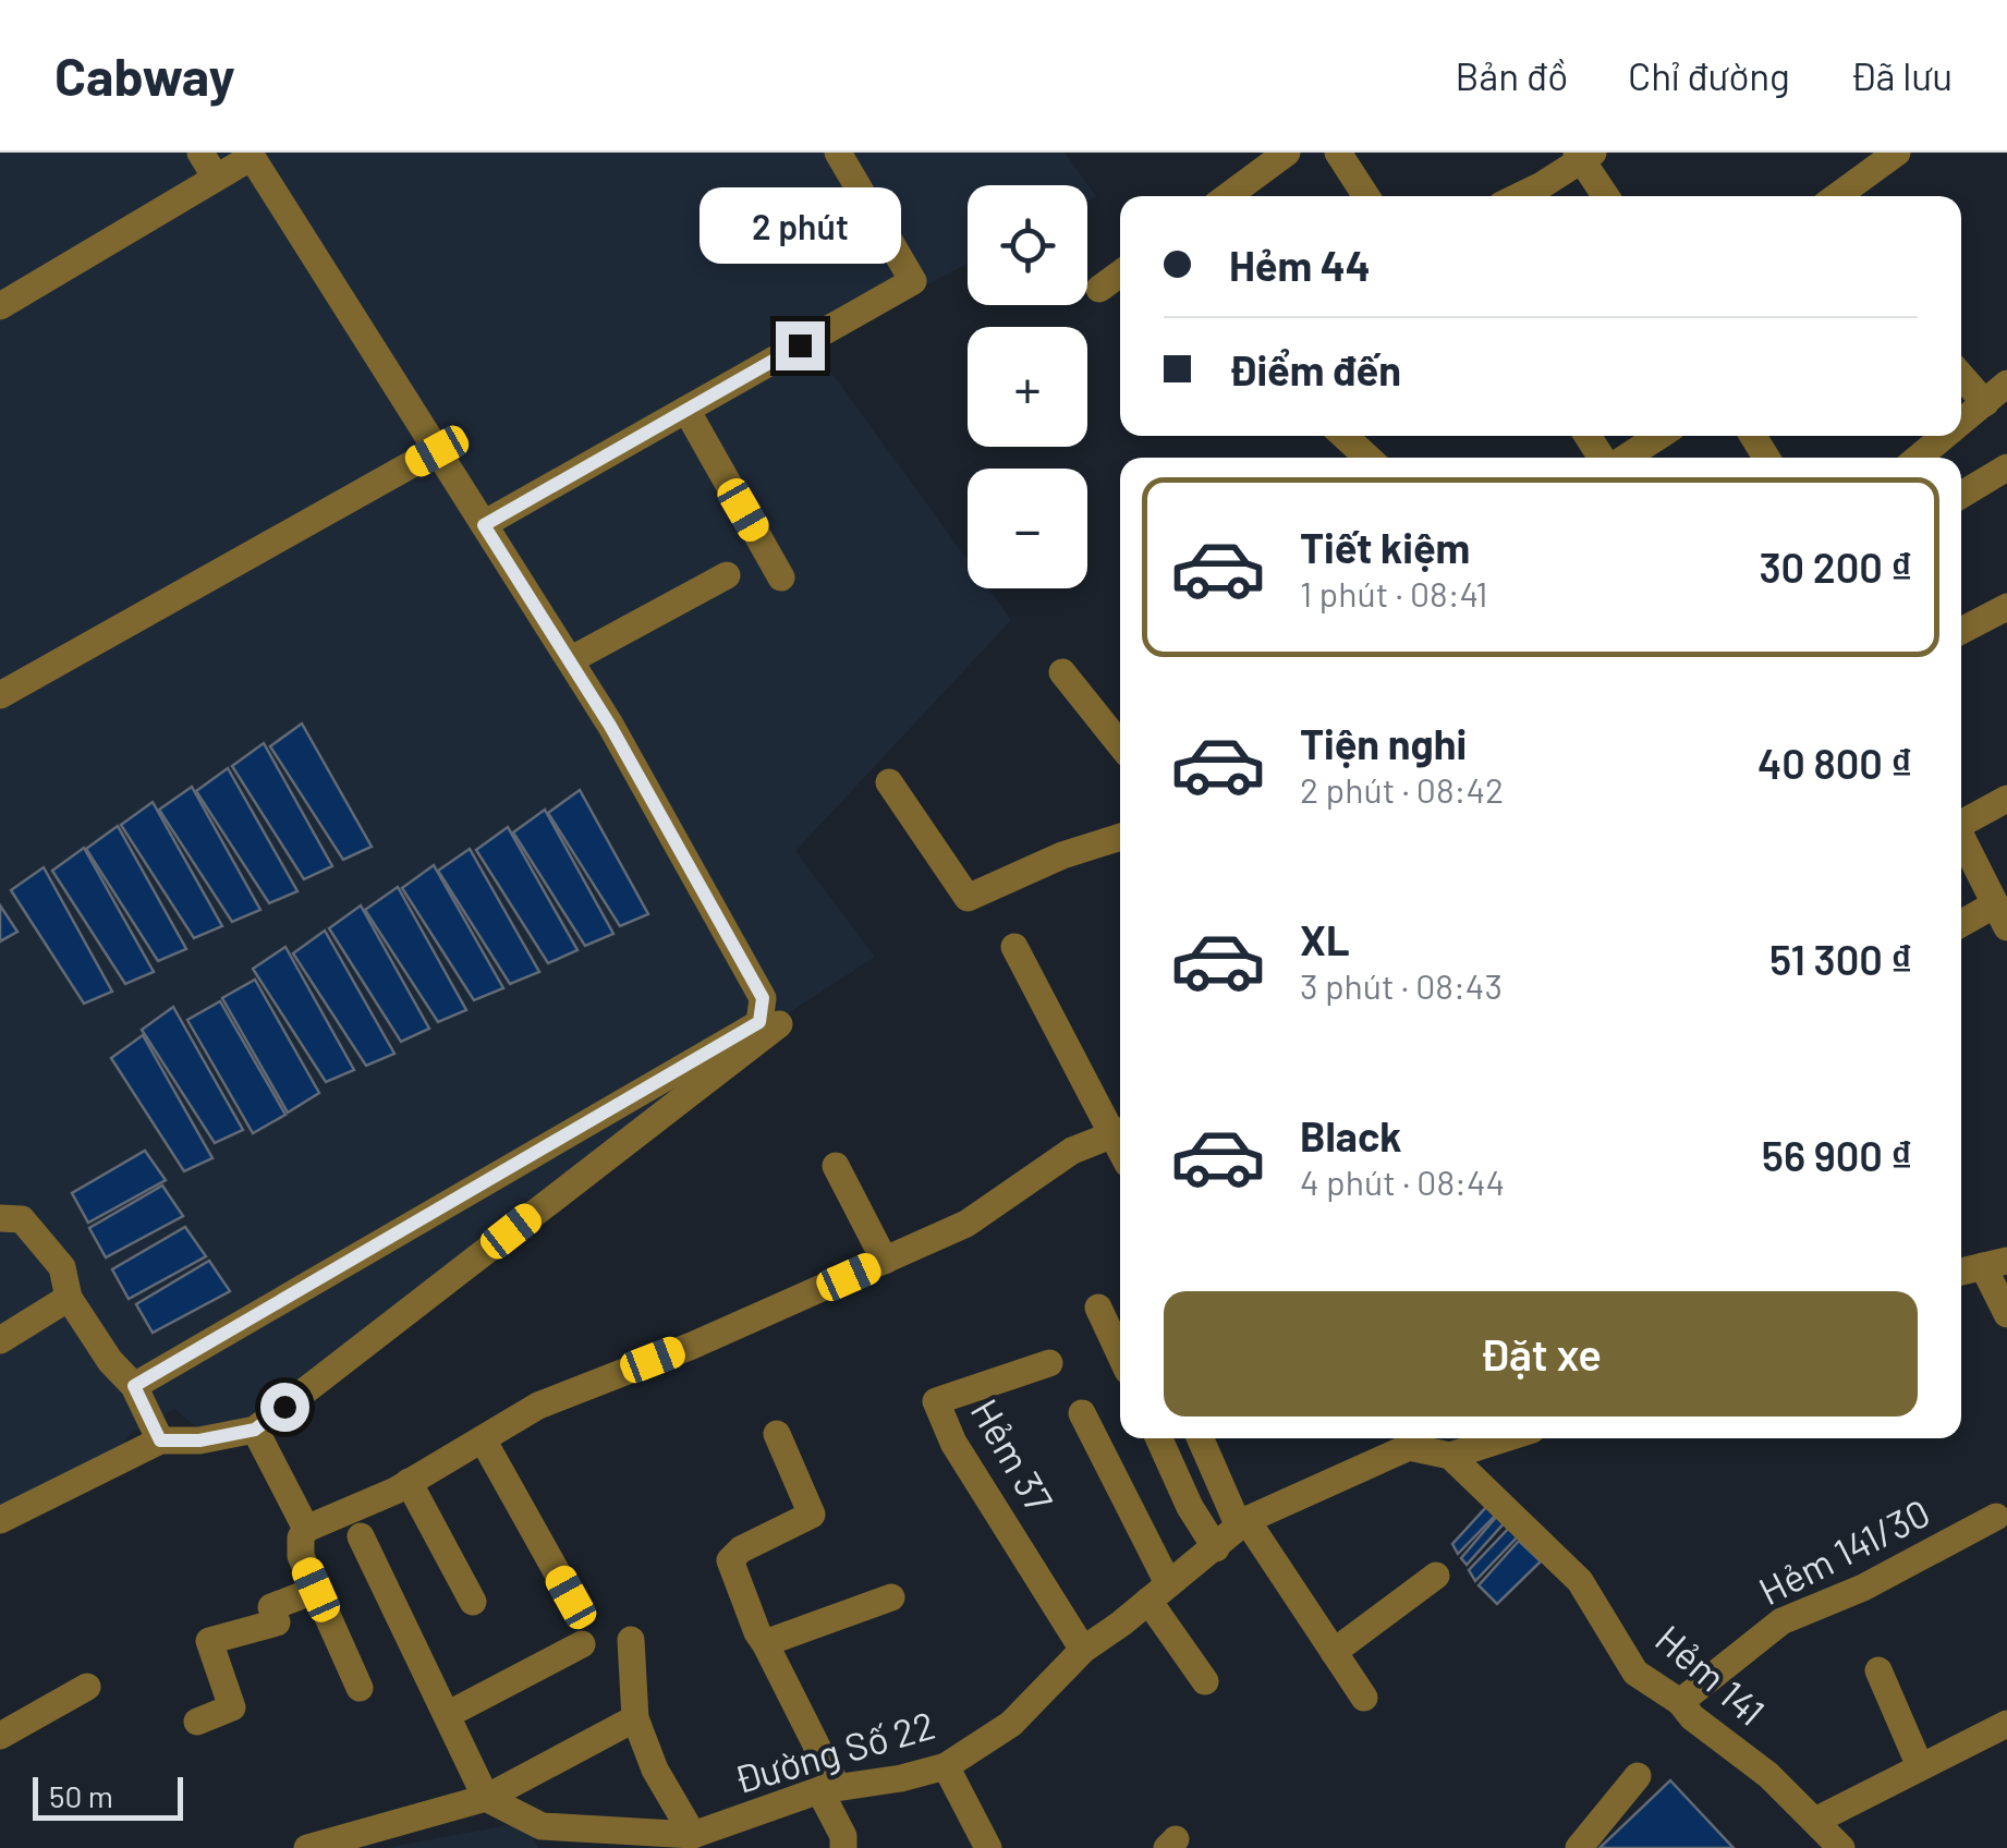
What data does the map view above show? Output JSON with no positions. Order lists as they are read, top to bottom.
{
  "streets": {
    "street": [
      "Hẻm 37",
      "Hẻm 141/30",
      "Hẻm 141",
      "Đường Số 22"
    ]
  },
  "crossings": [
    ["Hẻm 37", "Đường Số 22"],
    ["Hẻm 141/30", "Hẻm 141"]
  ],
  "scale_bar": "50 m",
  "page": {
    "header": "Cabway",
    "nav": ["Bản đồ", "Chỉ đường", "Đã lưu"],
    "map_buttons": ["+", "−"],
    "bubble": "2 phút",
    "banner": ["Hẻm 44", "Điểm đến"],
    "list": [
      {
        "name": "Tiết kiệm",
        "note": "1 phút · 08:41",
        "value": "30 200 ₫"
      },
      {
        "name": "Tiện nghi",
        "note": "2 phút · 08:42",
        "value": "40 800 ₫"
      },
      {
        "name": "XL",
        "note": "3 phút · 08:43",
        "value": "51 300 ₫"
      },
      {
        "name": "Black",
        "note": "4 phút · 08:44",
        "value": "56 900 ₫"
      }
    ],
    "buttons": "Đặt xe",
    "scale": "50 m"
  }
}
